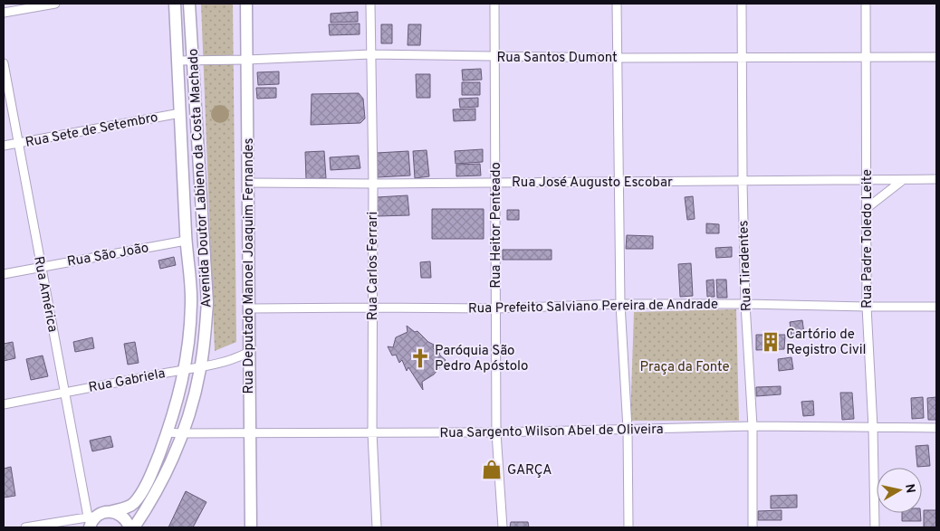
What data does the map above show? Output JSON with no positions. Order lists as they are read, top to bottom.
{
  "streets": {
    "main road": ["Avenida Doutor Labieno da Costa Machado", "Rua Deputado Manoel Joaquim Fernandes"],
    "street": [
      "Rua Santos Dumont",
      "Rua Sete de Setembro",
      "Rua José Augusto Escobar",
      "Rua Heitor Penteado",
      "Rua Padre Toledo Leite",
      "Rua São João",
      "Rua Carlos Ferrari",
      "Rua Tiradentes",
      "Rua América",
      "Rua Prefeito Salviano Pereira de Andrade",
      "Rua Gabriela",
      "Rua Sargento Wilson Abel de Oliveira"
    ]
  },
  "crossings": [
    ["Rua Santos Dumont", "Avenida Doutor Labieno da Costa Machado"],
    ["Rua Santos Dumont", "Rua Heitor Penteado"],
    ["Rua Santos Dumont", "Rua Padre Toledo Leite"],
    ["Rua Santos Dumont", "Rua Deputado Manoel Joaquim Fernandes"],
    ["Rua Santos Dumont", "Rua Carlos Ferrari"],
    ["Rua Santos Dumont", "Rua Tiradentes"],
    ["Rua Sete de Setembro", "Avenida Doutor Labieno da Costa Machado"],
    ["Rua Sete de Setembro", "Rua América"],
    ["Avenida Doutor Labieno da Costa Machado", "Rua São João"],
    ["Avenida Doutor Labieno da Costa Machado", "Rua América"],
    ["Avenida Doutor Labieno da Costa Machado", "Rua Gabriela"],
    ["Avenida Doutor Labieno da Costa Machado", "Rua Sargento Wilson Abel de Oliveira"],
    ["Rua José Augusto Escobar", "Rua Heitor Penteado"],
    ["Rua José Augusto Escobar", "Rua Padre Toledo Leite"],
    ["Rua José Augusto Escobar", "Rua Deputado Manoel Joaquim Fernandes"],
    ["Rua José Augusto Escobar", "Rua Carlos Ferrari"],
    ["Rua José Augusto Escobar", "Rua Tiradentes"],
    ["Rua Heitor Penteado", "Rua Prefeito Salviano Pereira de Andrade"],
    ["Rua Heitor Penteado", "Rua Sargento Wilson Abel de Oliveira"],
    ["Rua Padre Toledo Leite", "Rua Prefeito Salviano Pereira de Andrade"],
    ["Rua Padre Toledo Leite", "Rua Sargento Wilson Abel de Oliveira"],
    ["Rua São João", "Rua América"],
    ["Rua Deputado Manoel Joaquim Fernandes", "Rua Prefeito Salviano Pereira de Andrade"],
    ["Rua Deputado Manoel Joaquim Fernandes", "Rua Gabriela"],
    ["Rua Deputado Manoel Joaquim Fernandes", "Rua Sargento Wilson Abel de Oliveira"],
    ["Rua Carlos Ferrari", "Rua Prefeito Salviano Pereira de Andrade"],
    ["Rua Carlos Ferrari", "Rua Sargento Wilson Abel de Oliveira"],
    ["Rua Tiradentes", "Rua Prefeito Salviano Pereira de Andrade"],
    ["Rua Tiradentes", "Rua Sargento Wilson Abel de Oliveira"],
    ["Rua América", "Rua Gabriela"]
  ],
  "parks": ["Praça da Fonte"],
  "places": {
    "building": ["Cartório de Registro Civil"],
    "church": ["Paróquia São Pedro Apóstolo"],
    "shop": ["GARÇA"]
  },
  "north": "right"
}
